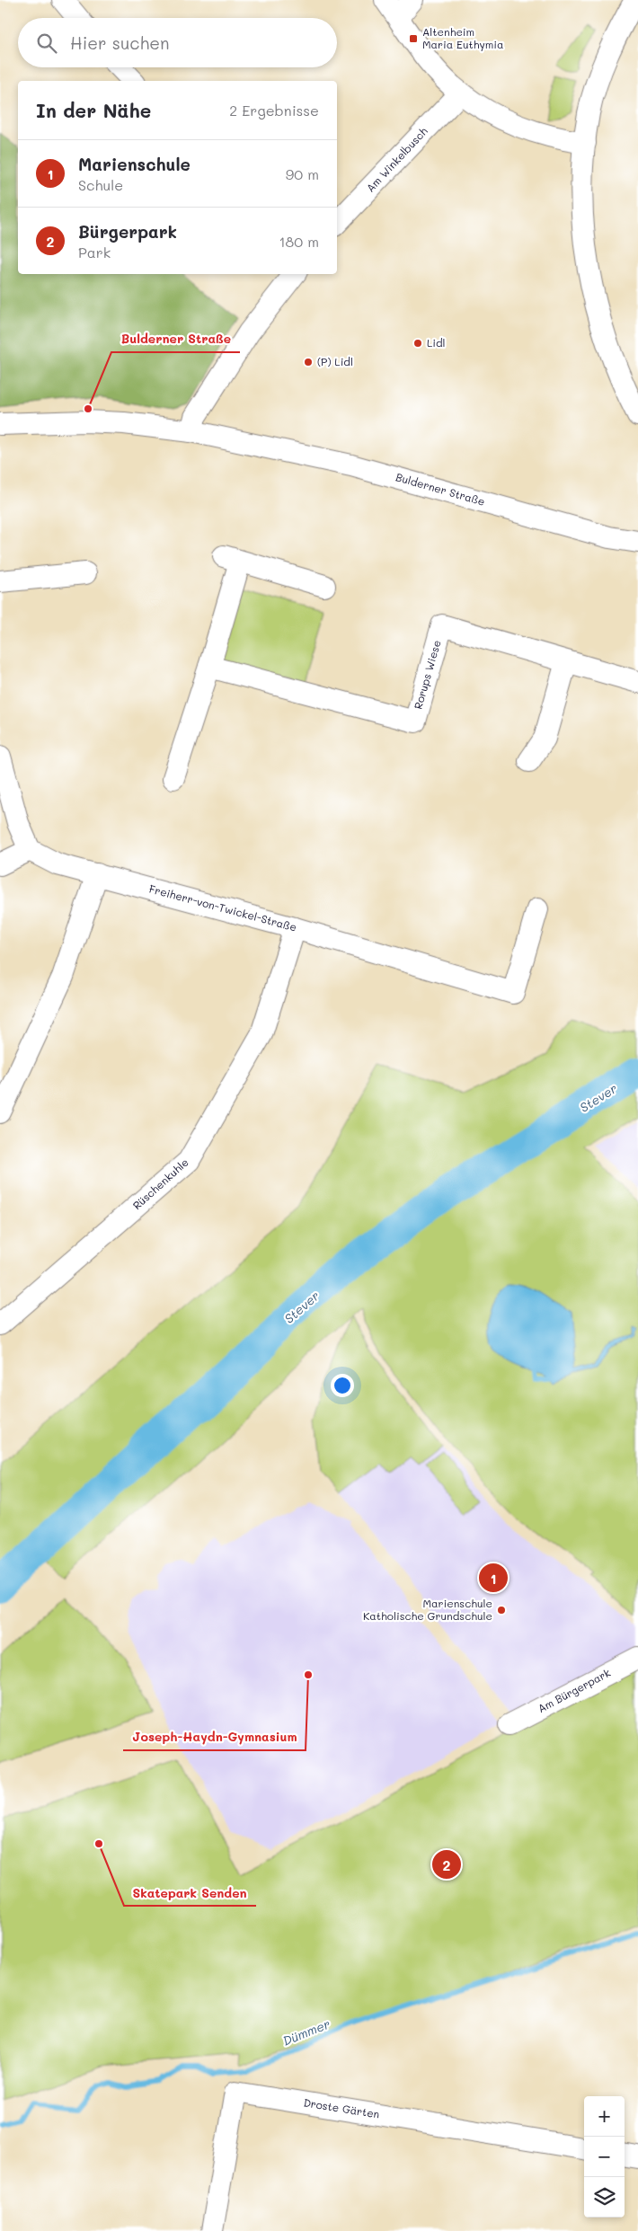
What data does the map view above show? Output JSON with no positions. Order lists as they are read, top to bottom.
{
  "streets": {
    "street": [
      "Am Winkelbusch",
      "Bulderner Straße",
      "Rorups Wiese",
      "Freiherr-von-Twickel-Straße",
      "Rüschenkuhle",
      "Am Bürgerpark",
      "Droste Gärten"
    ]
  },
  "crossings": [
    ["Freiherr-von-Twickel-Straße", "Rüschenkuhle"]
  ],
  "water": ["Stever", "Dümmer"],
  "places": {
    "transit": ["Altenheim Maria Euthymia"],
    "other": [
      "Lidl",
      "(P) Lidl",
      "Bulderner Straße",
      "Marienschule Katholische Grundschule",
      "Joseph-Haydn-Gymnasium",
      "Skatepark Senden"
    ]
  },
  "page": {
    "search": "Hier suchen",
    "heading": ["In der Nähe", "2 Ergebnisse"],
    "list": [
      {
        "mark": "1",
        "name": "Marienschule",
        "note": "Schule",
        "value": "90 m"
      },
      {
        "mark": "2",
        "name": "Bürgerpark",
        "note": "Park",
        "value": "180 m"
      }
    ],
    "pins": ["1", "2"],
    "map_buttons": ["+", "−"]
  }
}
